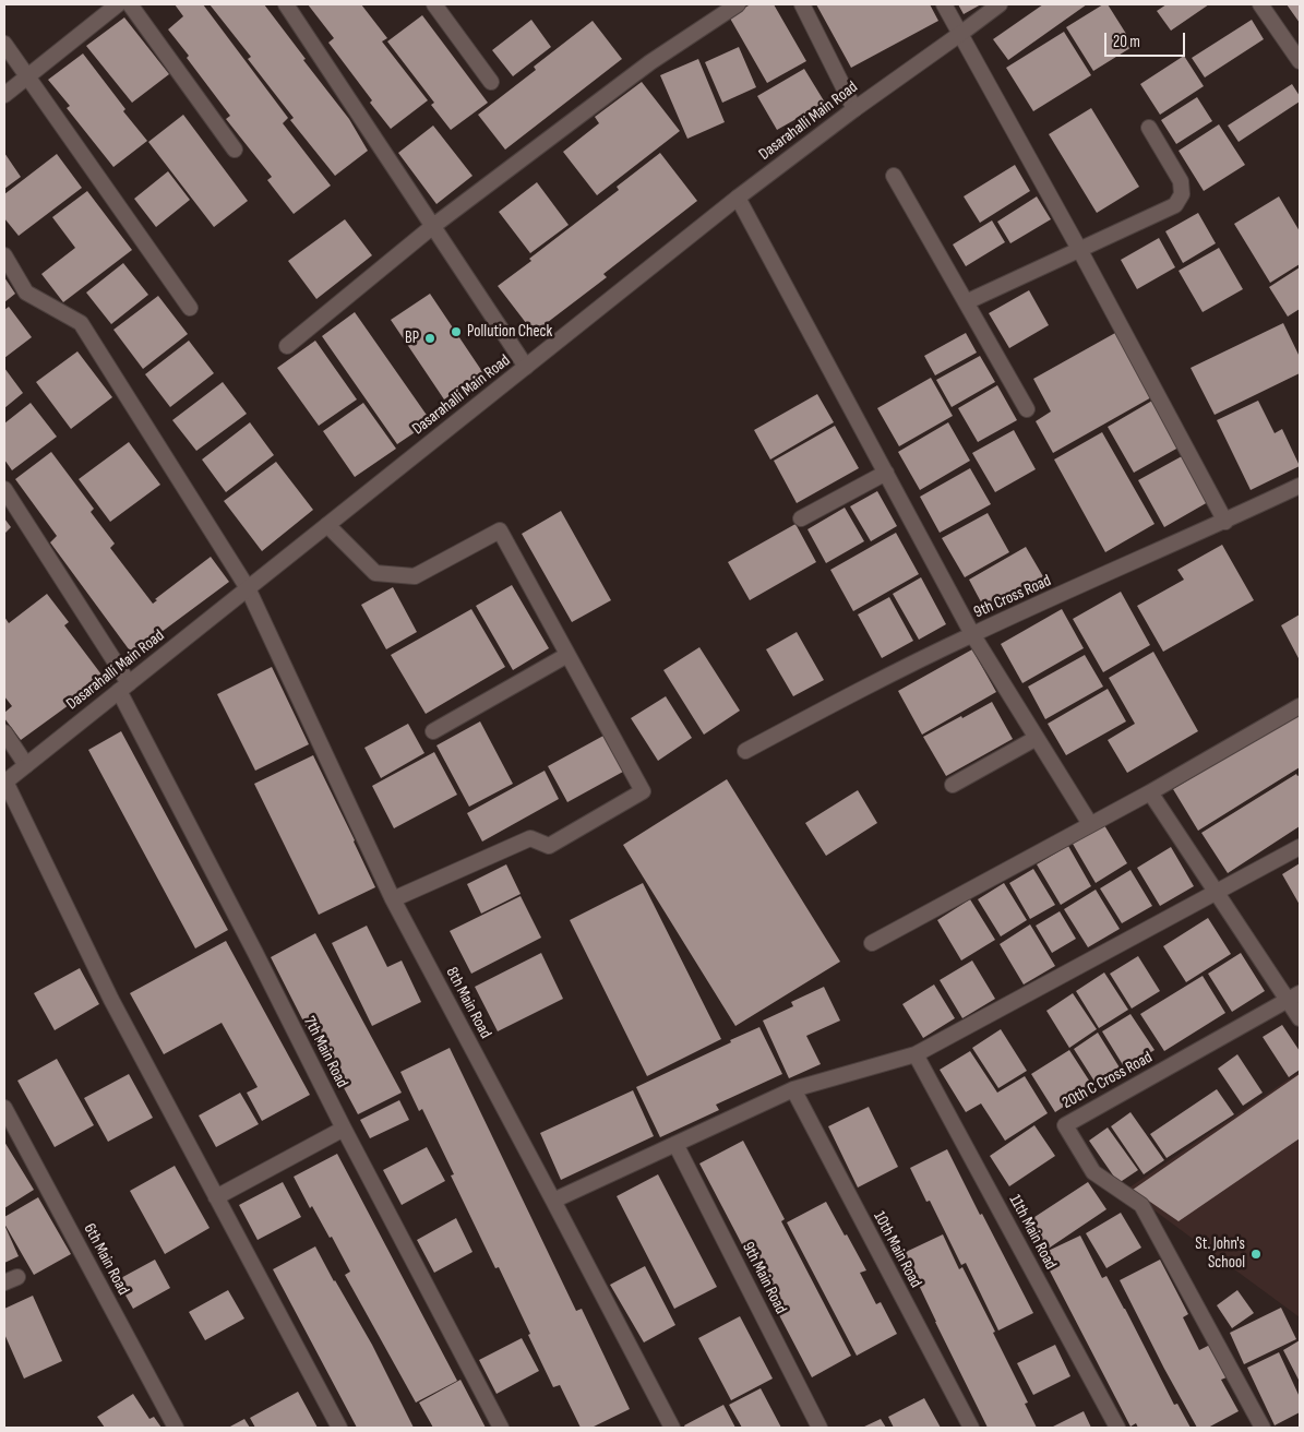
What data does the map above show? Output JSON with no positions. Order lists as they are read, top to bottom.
{
  "streets": {
    "street": [
      "Dasarahalli Main Road",
      "9th Cross Road",
      "8th Main Road",
      "7th Main Road",
      "20th C Cross Road",
      "11th Main Road",
      "10th Main Road",
      "6th Main Road",
      "9th Main Road"
    ]
  },
  "crossings": [
    ["Dasarahalli Main Road", "8th Main Road"],
    ["Dasarahalli Main Road", "7th Main Road"]
  ],
  "places": ["Pollution Check", "BP", "St. John's School"],
  "scale_bar": "20 m"
}
